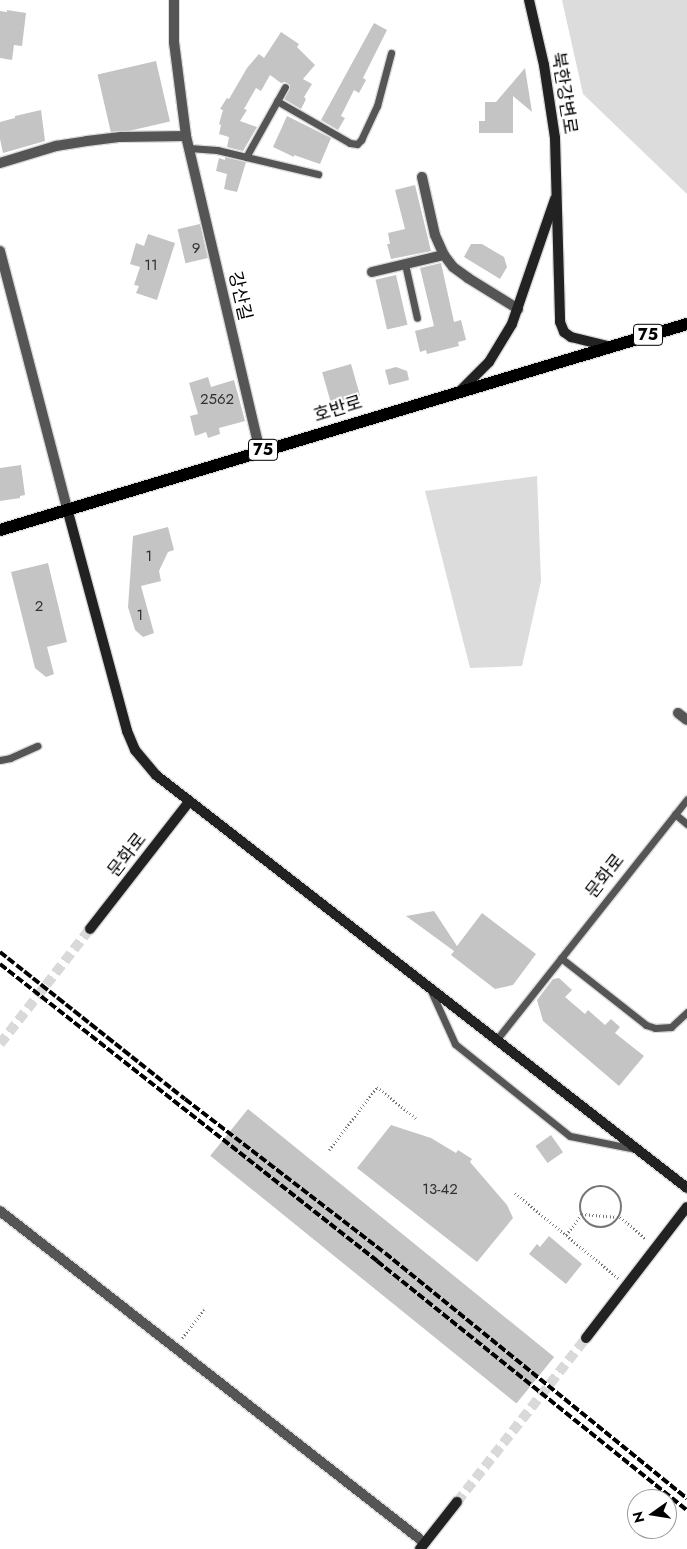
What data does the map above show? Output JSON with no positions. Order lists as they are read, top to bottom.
{
  "streets": {
    "main road": ["75", "호반로"],
    "street": ["북한강변로", "강산길", "문화로"]
  },
  "crossings": [
    ["북한강변로", "호반로"],
    ["강산길", "호반로"]
  ],
  "house_numbers": [
    "9",
    "11",
    "2562",
    "1",
    "2",
    "1",
    "13-42"
  ],
  "north": "left"
}
